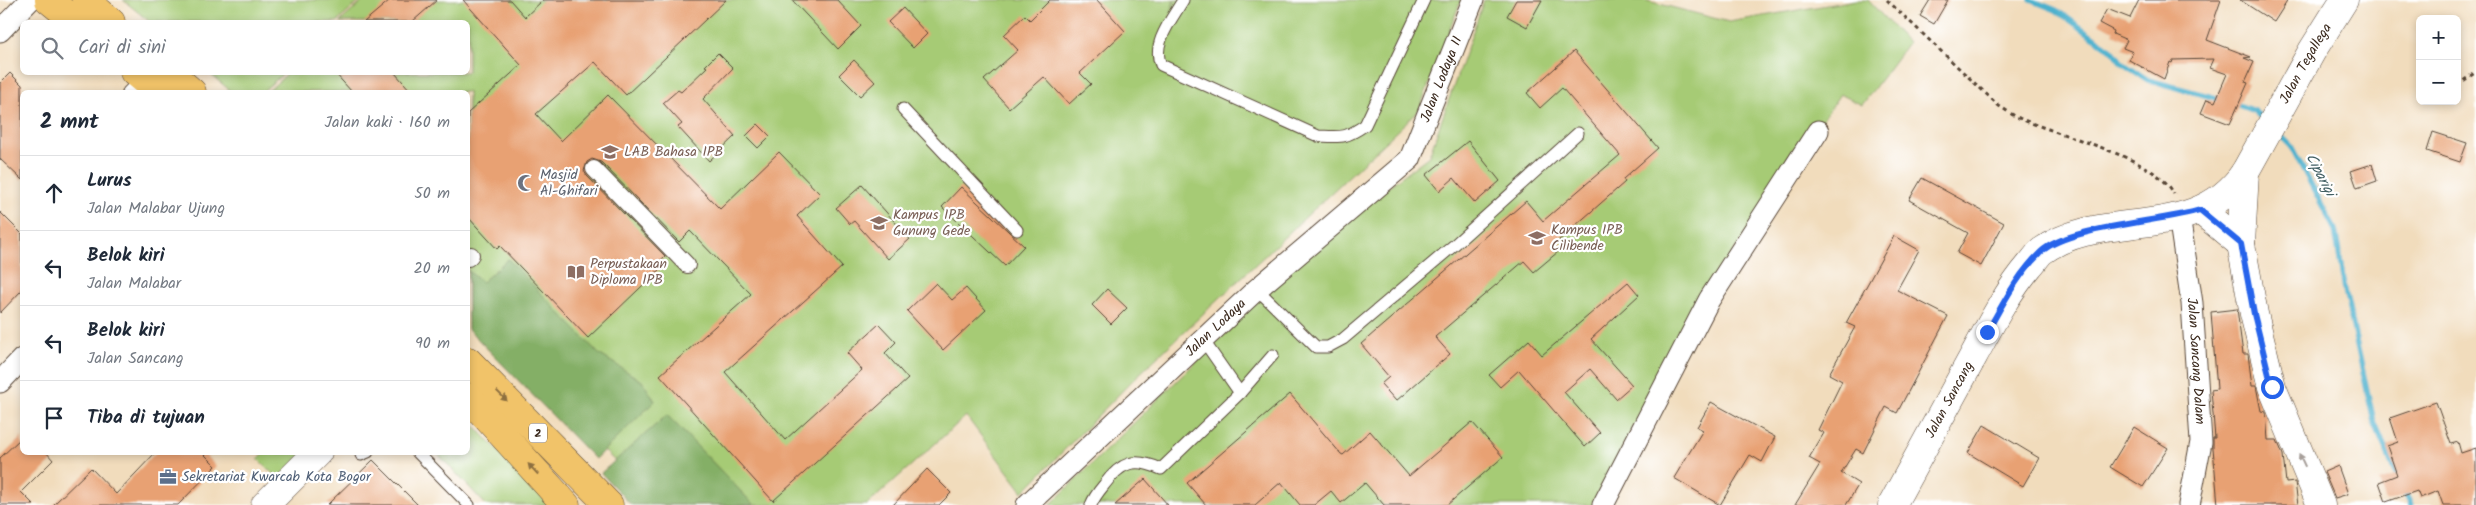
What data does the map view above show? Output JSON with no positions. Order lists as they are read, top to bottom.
{
  "streets": {
    "highway": ["2"],
    "street": [
      "Jalan Tegallega",
      "Jalan Lodaya II",
      "Jalan Lodaya",
      "Jalan Sancang Dalam",
      "Jalan Sancang"
    ]
  },
  "crossings": [
    ["Jalan Tegallega", "Jalan Sancang"],
    ["Jalan Lodaya II", "Jalan Lodaya"],
    ["Jalan Sancang Dalam", "Jalan Sancang"]
  ],
  "water": ["Ciparigi"],
  "places": {
    "school or university": ["LAB Bahasa IPB", "Kampus IPB Gunung Gede", "Kampus IPB Cilibende"],
    "mosque": ["Masjid Al-Ghifari"],
    "library": ["Perpustakaan Diploma IPB"],
    "office": ["Sekretariat Kwarcab Kota Bogor"]
  },
  "page": {
    "map_buttons": ["+", "−"],
    "search": "Cari di sini",
    "heading": ["2 mnt", "Jalan kaki · 160 m"],
    "list": [
      ["Lurus", "Jalan Malabar Ujung", "50 m"],
      ["Belok kiri", "Jalan Malabar", "20 m"],
      ["Belok kiri", "Jalan Sancang", "90 m"],
      "Tiba di tujuan"
    ]
  }
}
